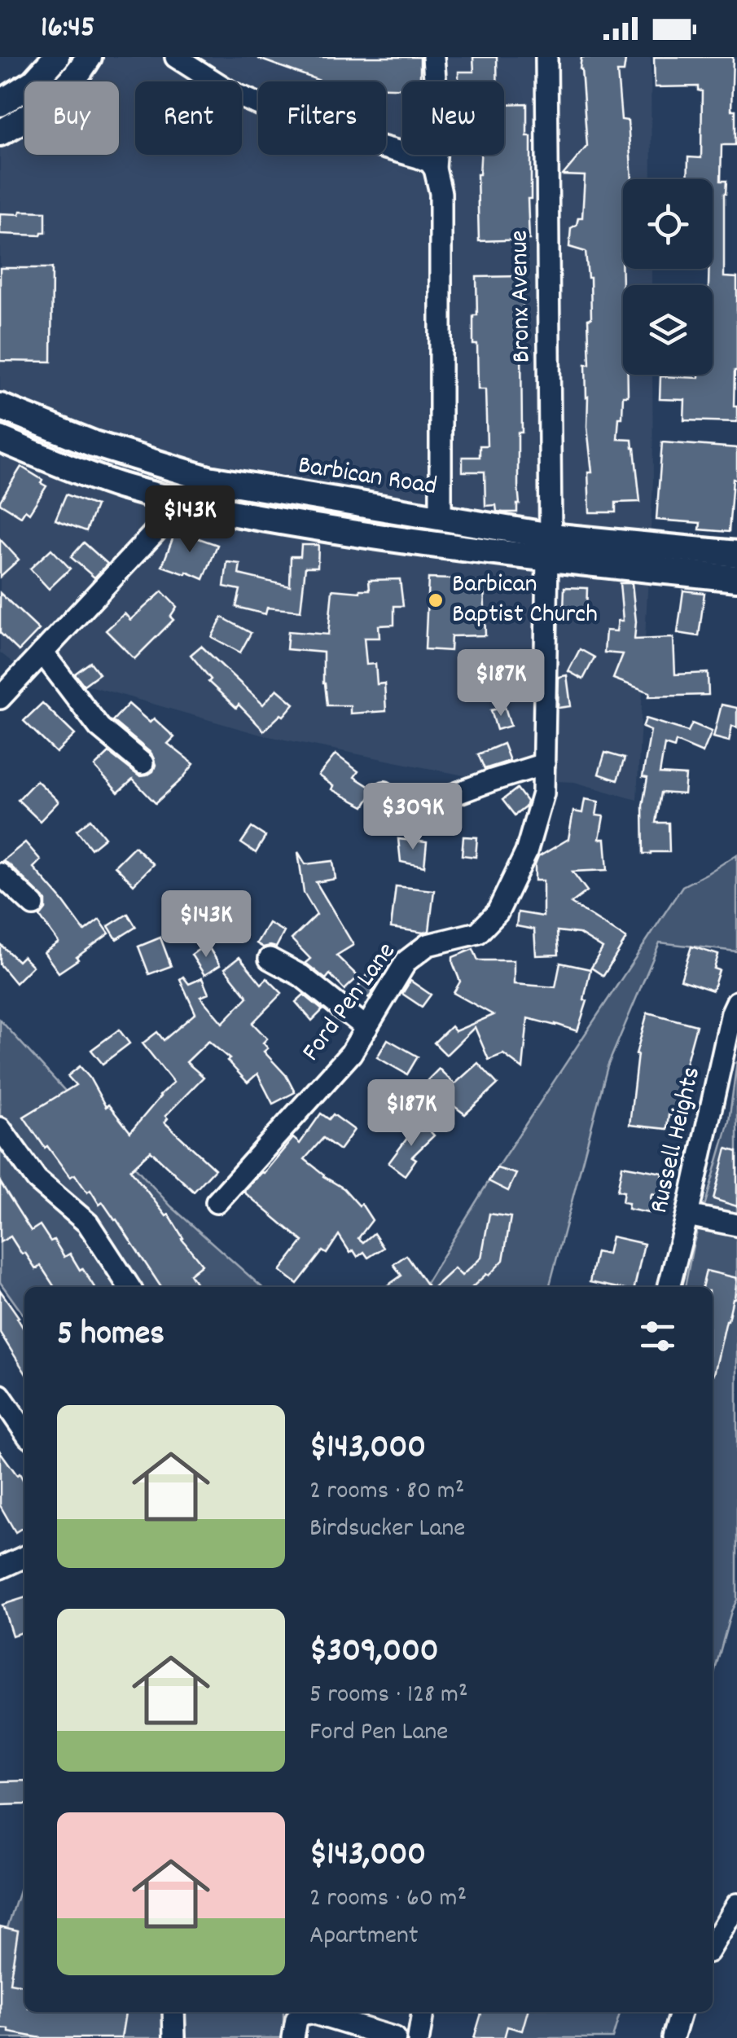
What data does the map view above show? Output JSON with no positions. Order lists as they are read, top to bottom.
{
  "streets": {
    "main road": ["Barbican Road"],
    "street": ["Bronx Avenue", "Ford Pen Lane", "Russell Heights"]
  },
  "crossings": [
    ["Bronx Avenue", "Barbican Road"],
    ["Bronx Avenue", "Ford Pen Lane"],
    ["Barbican Road", "Ford Pen Lane"]
  ],
  "places": ["Barbican Baptist Church"],
  "page": {
    "status": "16:45",
    "chip": [
      "Buy",
      "Rent",
      "Filters",
      "New"
    ],
    "price": [
      "$143K",
      "$187K",
      "$309K",
      "$143K",
      "$187K"
    ],
    "heading": "5 homes",
    "list": [
      {
        "name": "$143,000",
        "note": "2 rooms · 80 m² · Birdsucker Lane"
      },
      {
        "name": "$309,000",
        "note": "5 rooms · 128 m² · Ford Pen Lane"
      },
      {
        "name": "$143,000",
        "note": "2 rooms · 60 m² · Apartment"
      }
    ]
  }
}
